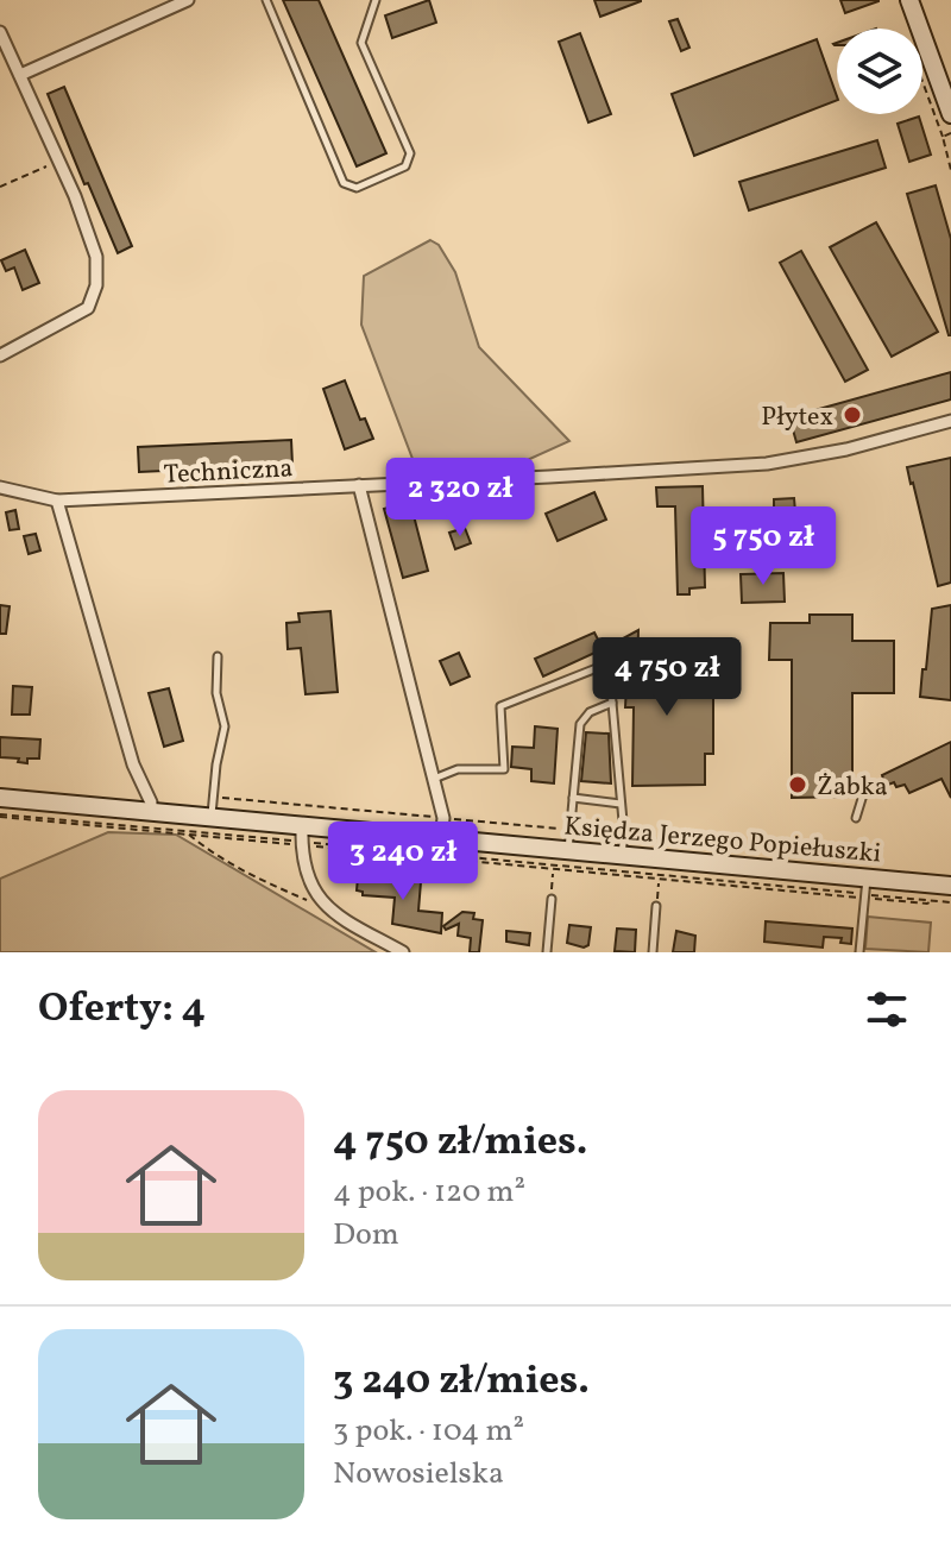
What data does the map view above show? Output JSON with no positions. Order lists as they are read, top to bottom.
{
  "streets": {
    "street": ["Techniczna", "Księdza Jerzego Popiełuszki"]
  },
  "places": ["Płytex", "Żabka"],
  "page": {
    "price": [
      "2 320 zł",
      "5 750 zł",
      "4 750 zł",
      "3 240 zł"
    ],
    "heading": "Oferty: 4",
    "list": [
      {
        "name": "4 750 zł/mies.",
        "note": "4 pok. · 120 m² · Dom"
      },
      {
        "name": "3 240 zł/mies.",
        "note": "3 pok. · 104 m² · Nowosielska"
      }
    ]
  }
}
